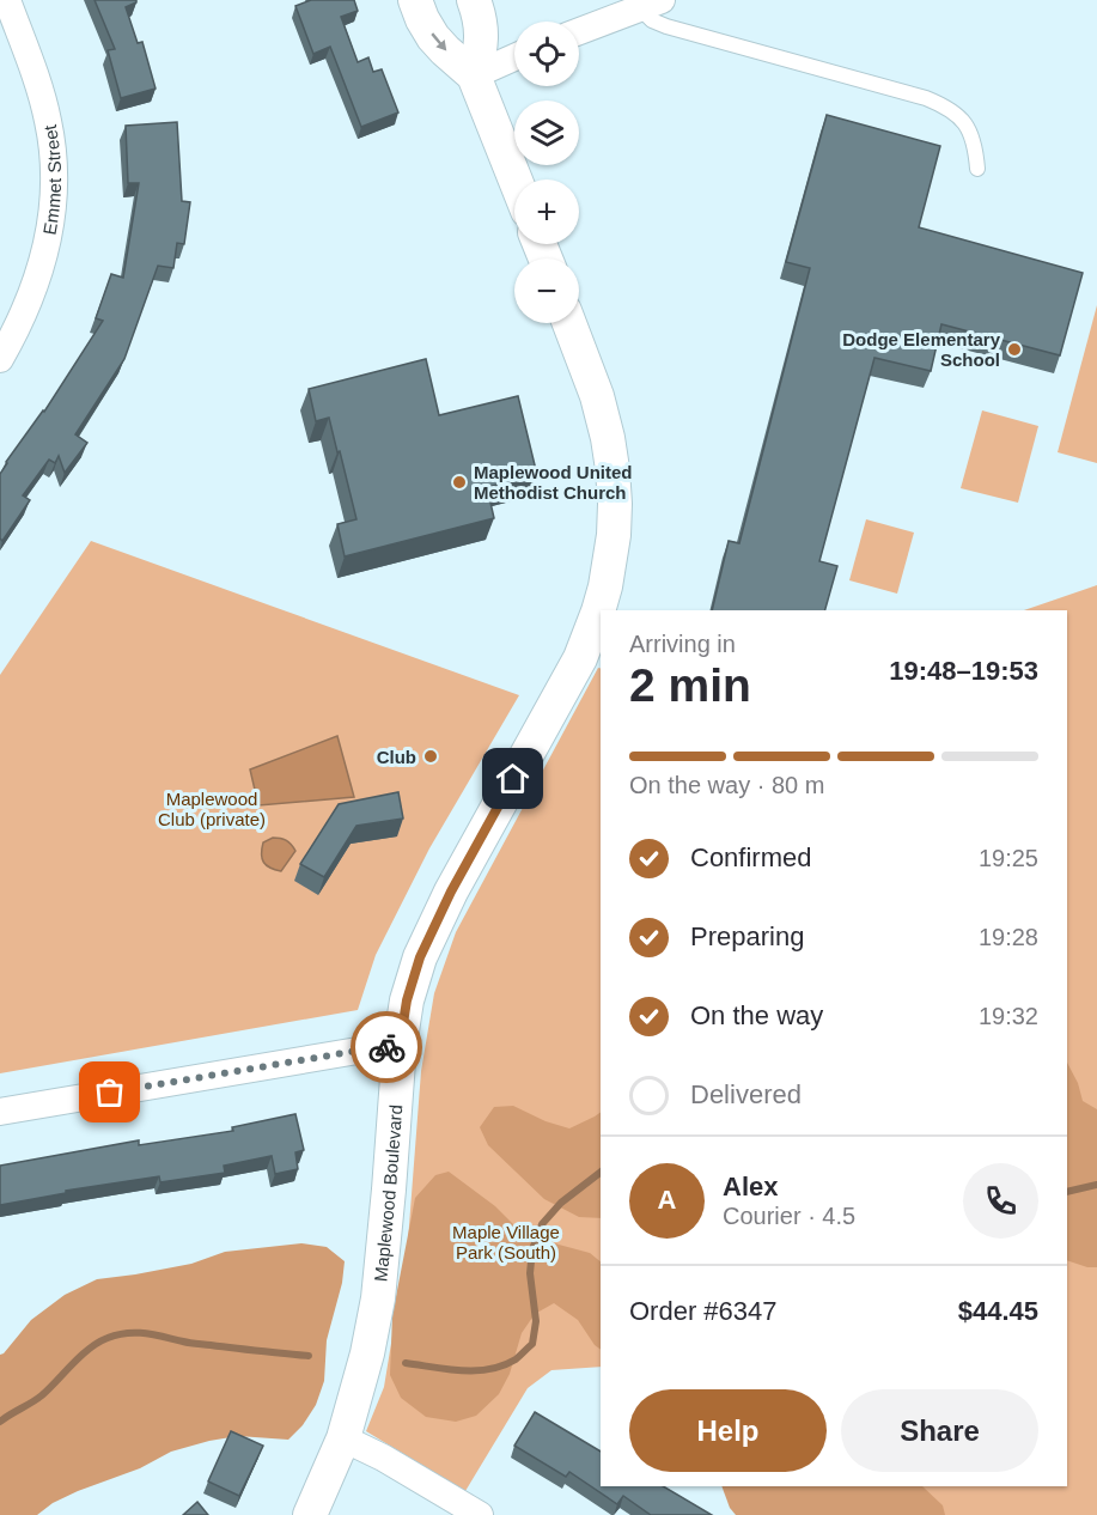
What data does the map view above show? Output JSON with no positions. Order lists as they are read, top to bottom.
{
  "streets": {
    "street": ["Emmet Street", "Maplewood Boulevard"]
  },
  "parks": ["Maplewood Club (private)", "Maple Village Park (South)"],
  "places": ["Dodge Elementary School", "Maplewood United Methodist Church", "Club"],
  "page": {
    "map_buttons": ["+", "−"],
    "heading": ["2 min", "Arriving in", "19:48–19:53"],
    "panel": [
      "Alex",
      "Courier · 4.5",
      "Order #6347",
      "$44.45"
    ],
    "bar": "On the way · 80 m",
    "list": [
      ["Confirmed", "19:25"],
      ["Preparing", "19:28"],
      ["On the way", "19:32"],
      "Delivered"
    ],
    "round": "A",
    "buttons": ["Help", "Share"]
  }
}
